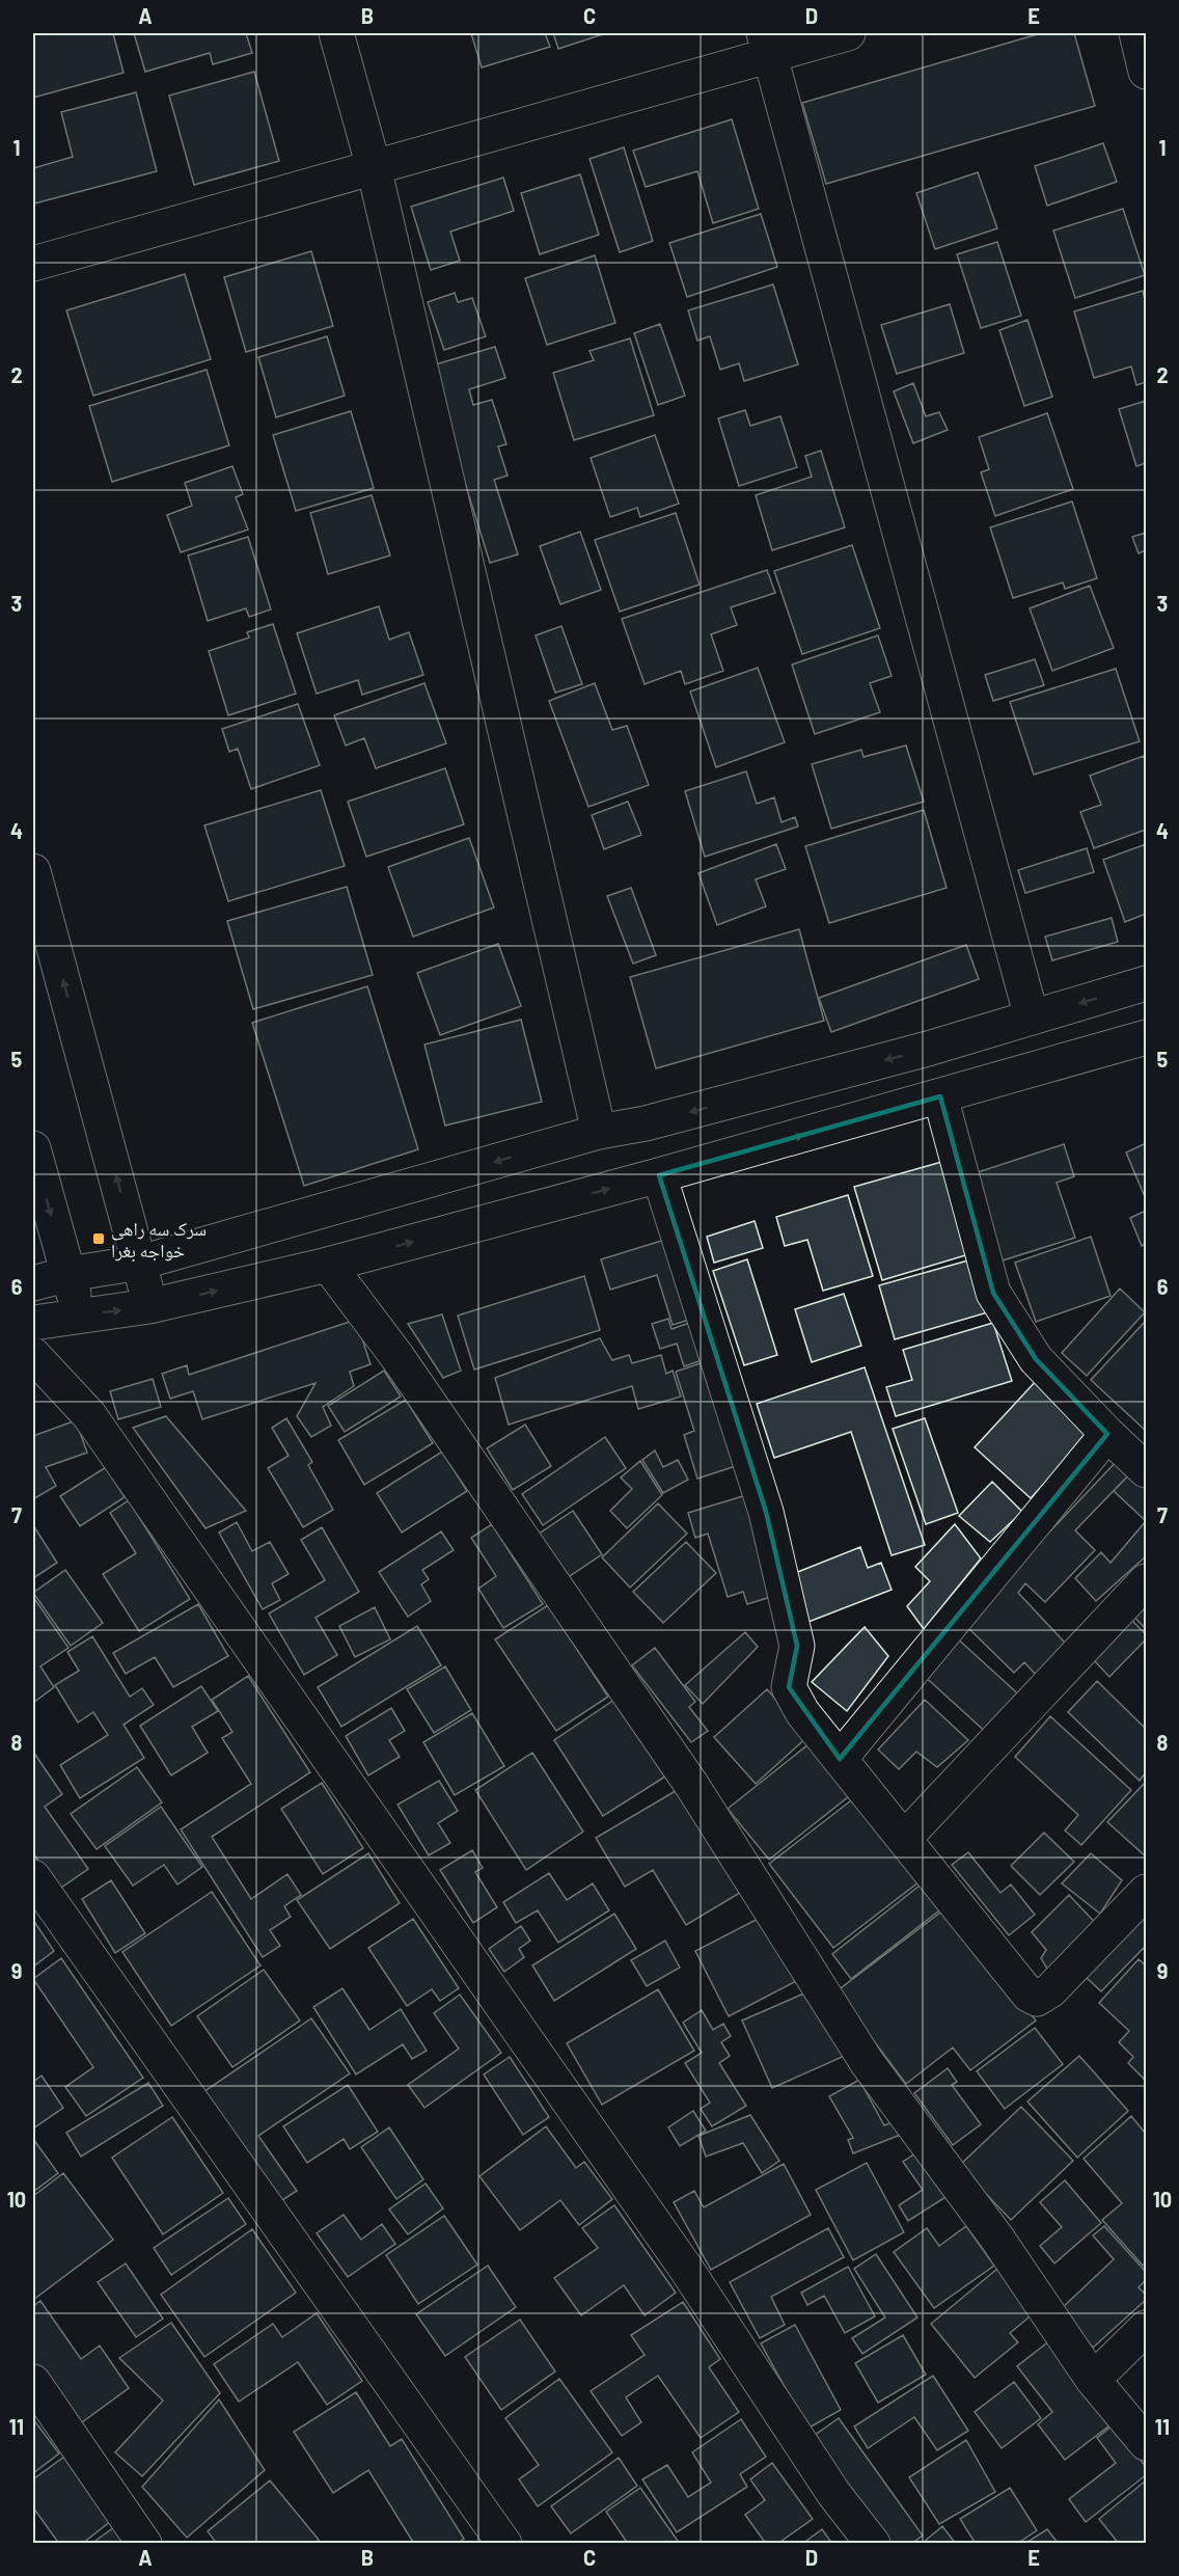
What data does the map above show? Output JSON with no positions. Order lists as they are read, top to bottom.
{
  "places": {
    "transit": ["سرک سه راهی خواجه بغرا"]
  },
  "grid": {
    "columns": [
      "A",
      "B",
      "C",
      "D",
      "E"
    ],
    "rows": [
      "1",
      "2",
      "3",
      "4",
      "5",
      "6",
      "7",
      "8",
      "9",
      "10",
      "11"
    ]
  }
}
